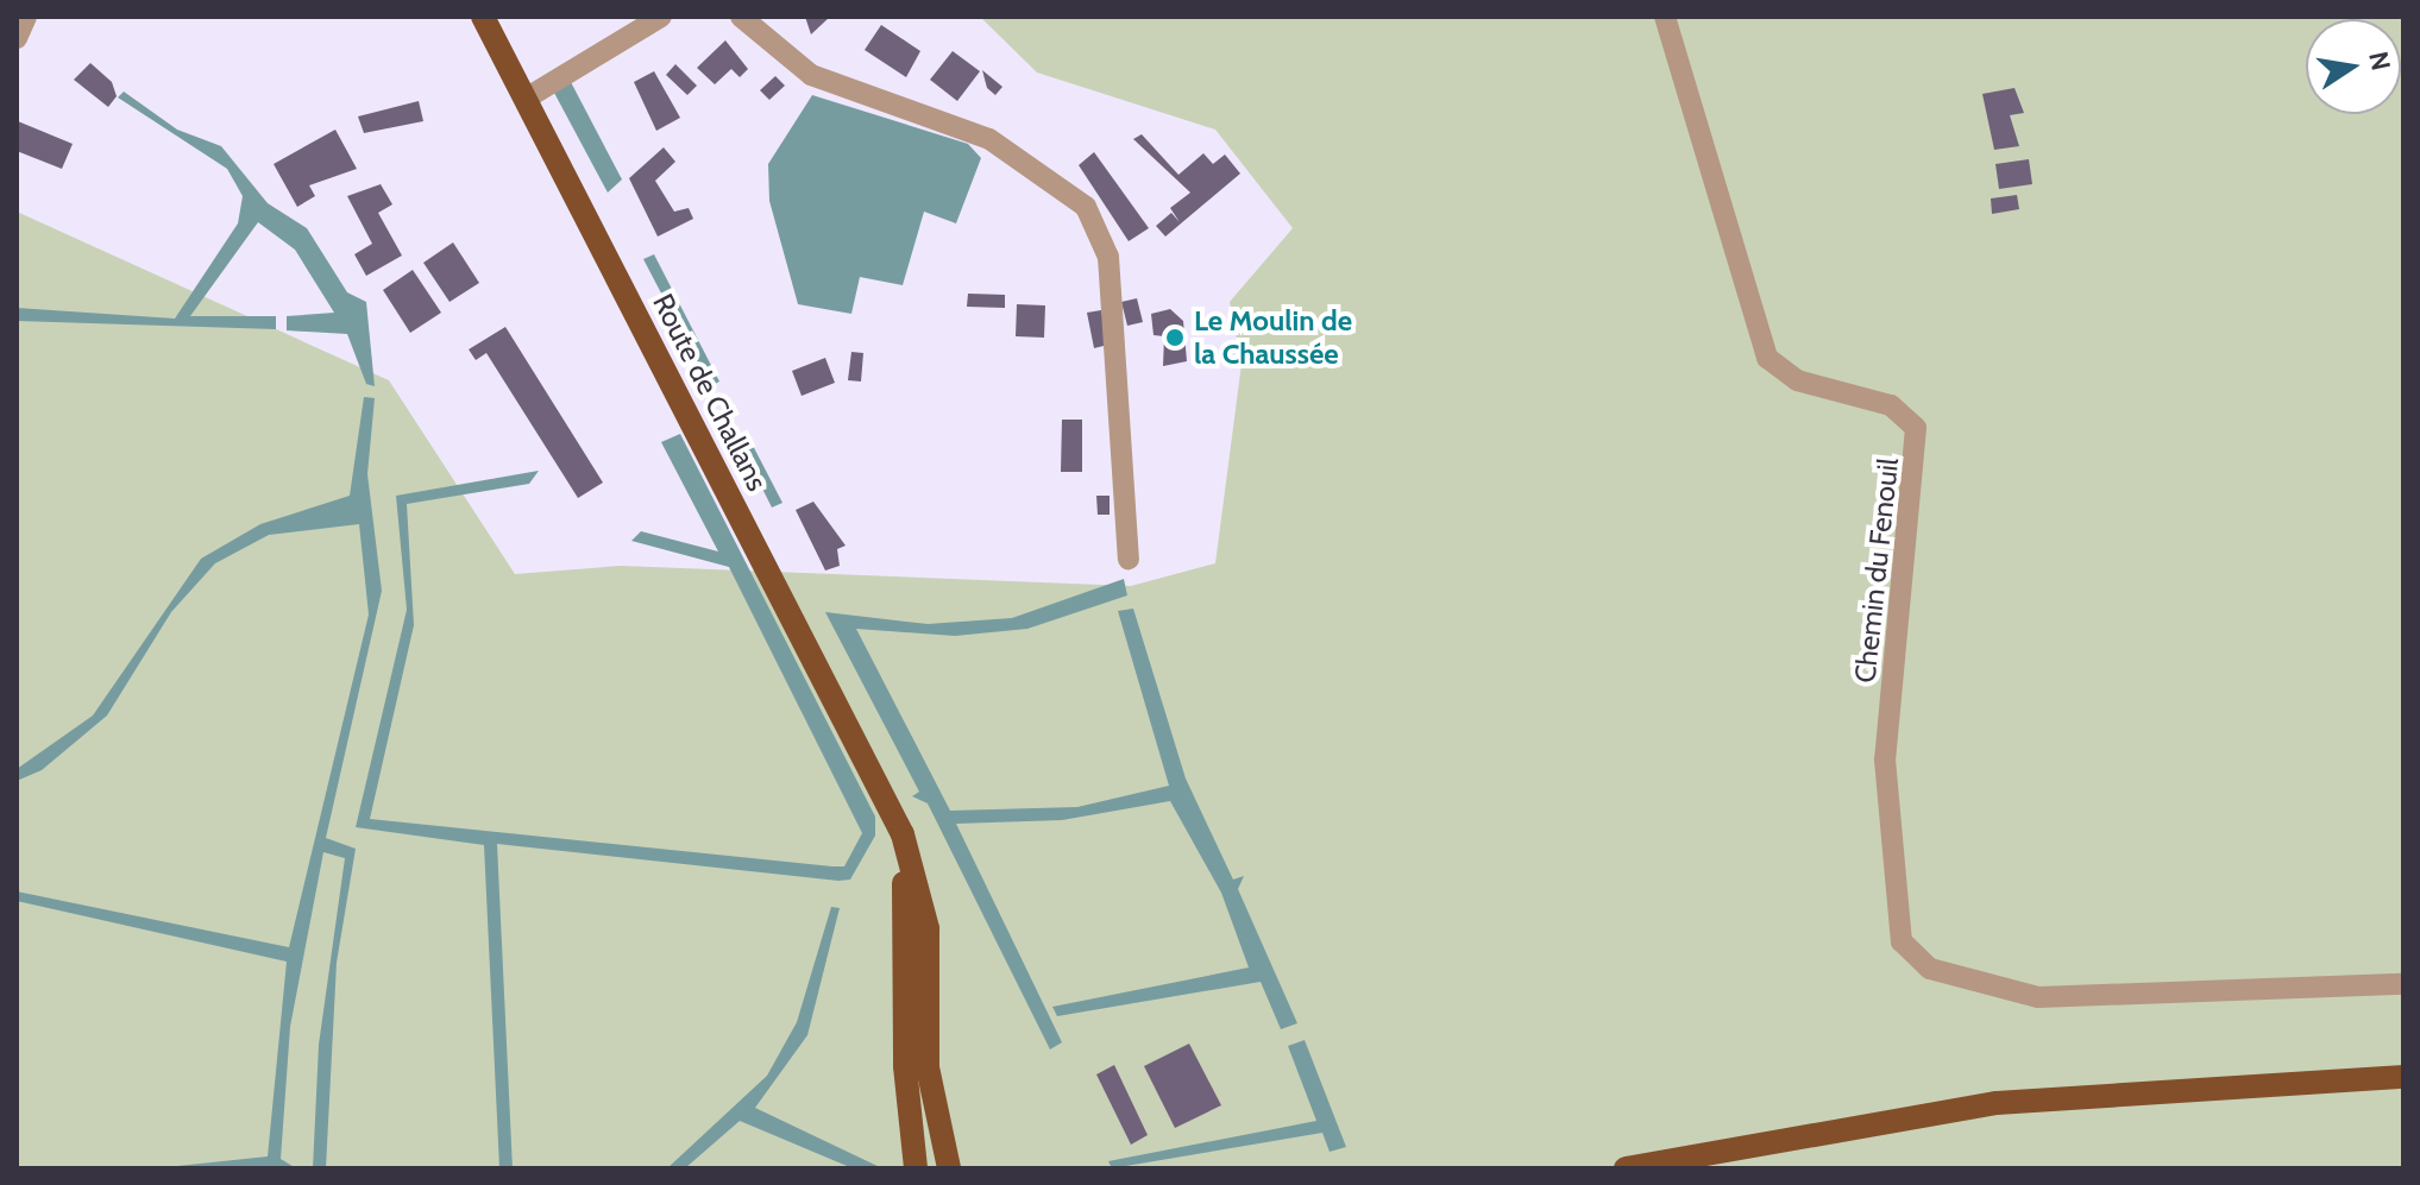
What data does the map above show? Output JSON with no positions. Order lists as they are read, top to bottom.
{
  "streets": {
    "main road": ["Route de Challans"],
    "street": ["Chemin du Fenouil"]
  },
  "places": ["Le Moulin de la Chaussée"],
  "north": "right"
}
